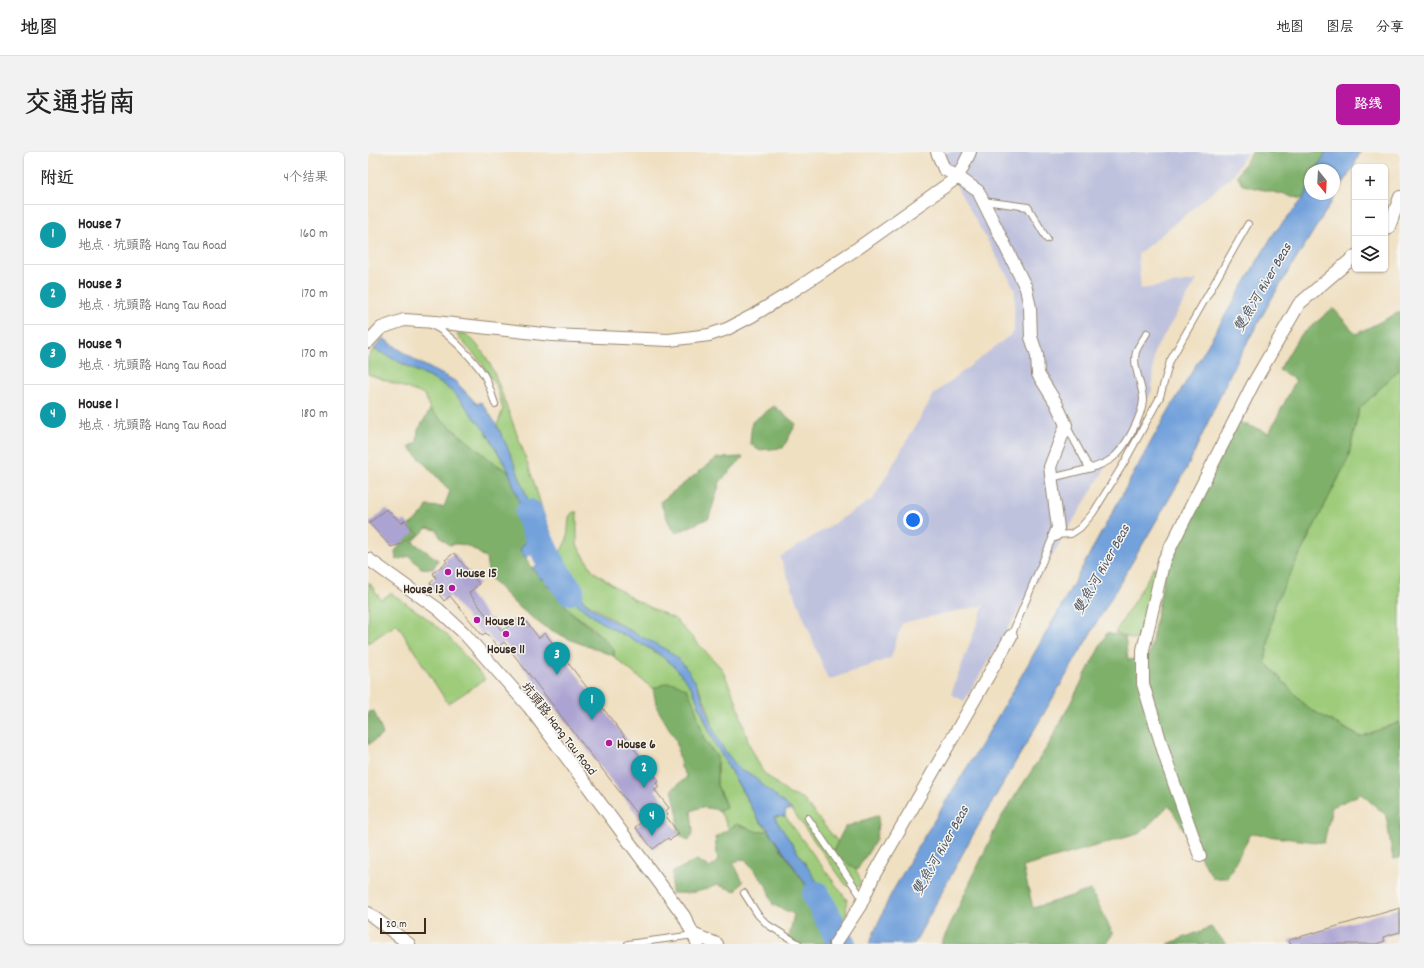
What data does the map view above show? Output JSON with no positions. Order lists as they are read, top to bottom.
{
  "streets": {
    "street": ["坑頭路 Hang Tau Road"]
  },
  "water": ["雙魚河 River Beas"],
  "places": [
    "House 15",
    "House 13",
    "House 12",
    "House 11",
    "House 6"
  ],
  "scale_bar": "20 m",
  "north": "bottom",
  "page": {
    "header": "地图",
    "nav": ["地图", "图层", "分享"],
    "title": "交通指南",
    "buttons": "路线",
    "heading": ["附近", "4个结果"],
    "map_buttons": ["+", "−"],
    "list": [
      {
        "mark": "1",
        "name": "House 7",
        "note": "地点 · 坑頭路 Hang Tau Road",
        "value": "160 m"
      },
      {
        "mark": "2",
        "name": "House 3",
        "note": "地点 · 坑頭路 Hang Tau Road",
        "value": "170 m"
      },
      {
        "mark": "3",
        "name": "House 9",
        "note": "地点 · 坑頭路 Hang Tau Road",
        "value": "170 m"
      },
      {
        "mark": "4",
        "name": "House 1",
        "note": "地点 · 坑頭路 Hang Tau Road",
        "value": "180 m"
      }
    ],
    "pins": [
      "3",
      "1",
      "2",
      "4"
    ],
    "scale": "20 m"
  }
}
